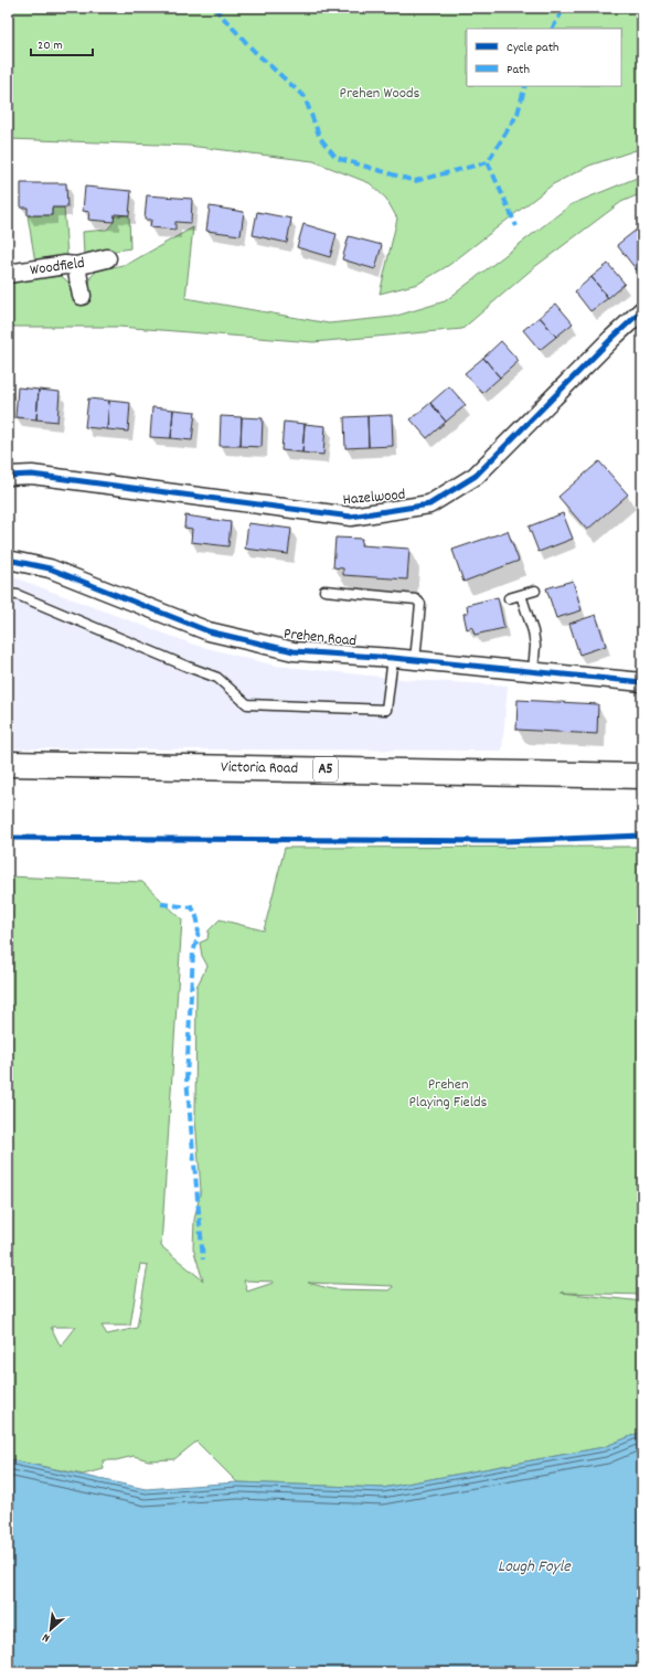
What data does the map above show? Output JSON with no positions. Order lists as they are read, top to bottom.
{
  "streets": {
    "highway": ["Victoria Road", "A5"],
    "street": ["Woodfield", "Hazelwood", "Prehen Road"]
  },
  "water": ["Lough Foyle"],
  "parks": ["Prehen Woods", "Prehen Playing Fields"],
  "legend": ["Cycle path", "Path"],
  "scale_bar": "20 m",
  "north": "bottom left"
}
